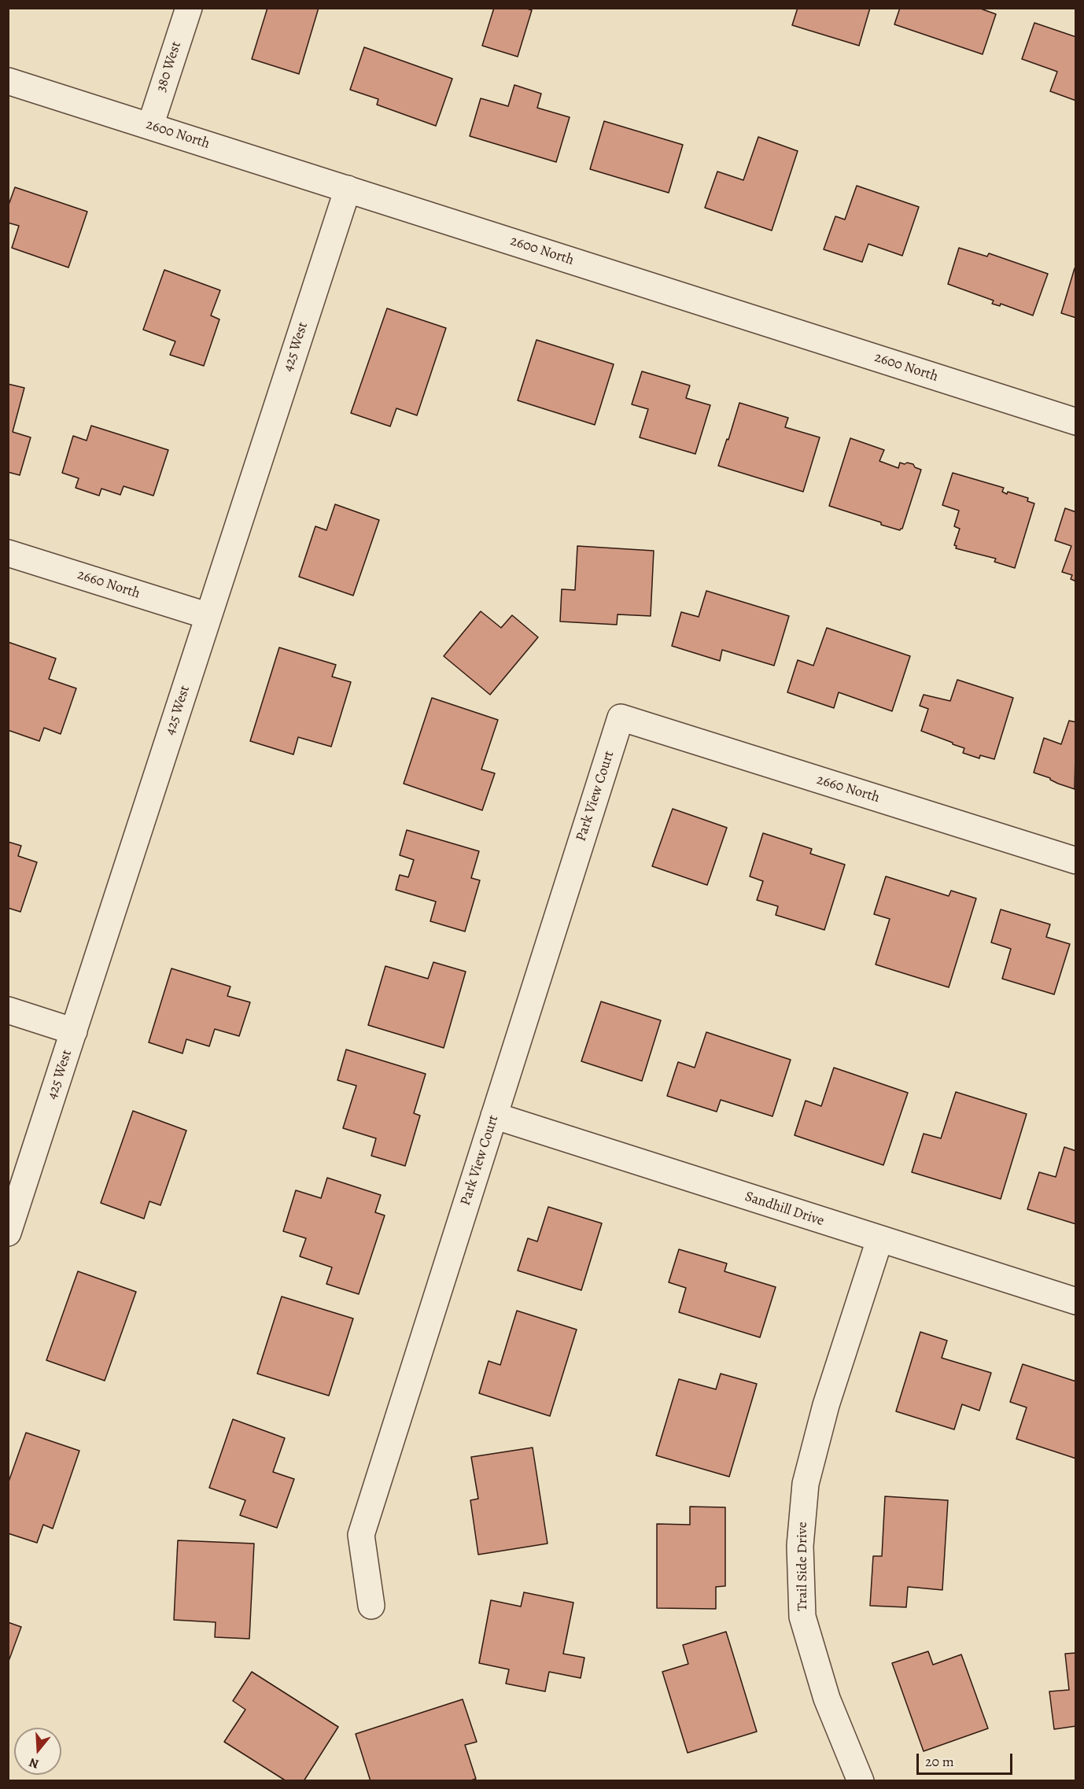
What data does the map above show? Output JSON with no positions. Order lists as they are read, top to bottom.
{
  "streets": {
    "street": [
      "380 West",
      "2600 North",
      "425 West",
      "2660 North",
      "Park View Court",
      "Sandhill Drive",
      "Trail Side Drive"
    ]
  },
  "crossings": [
    ["380 West", "2600 North"],
    ["2600 North", "425 West"],
    ["425 West", "2660 North"],
    ["2660 North", "Park View Court"],
    ["Park View Court", "Sandhill Drive"],
    ["Sandhill Drive", "Trail Side Drive"]
  ],
  "scale_bar": "20 m",
  "north": "bottom"
}
